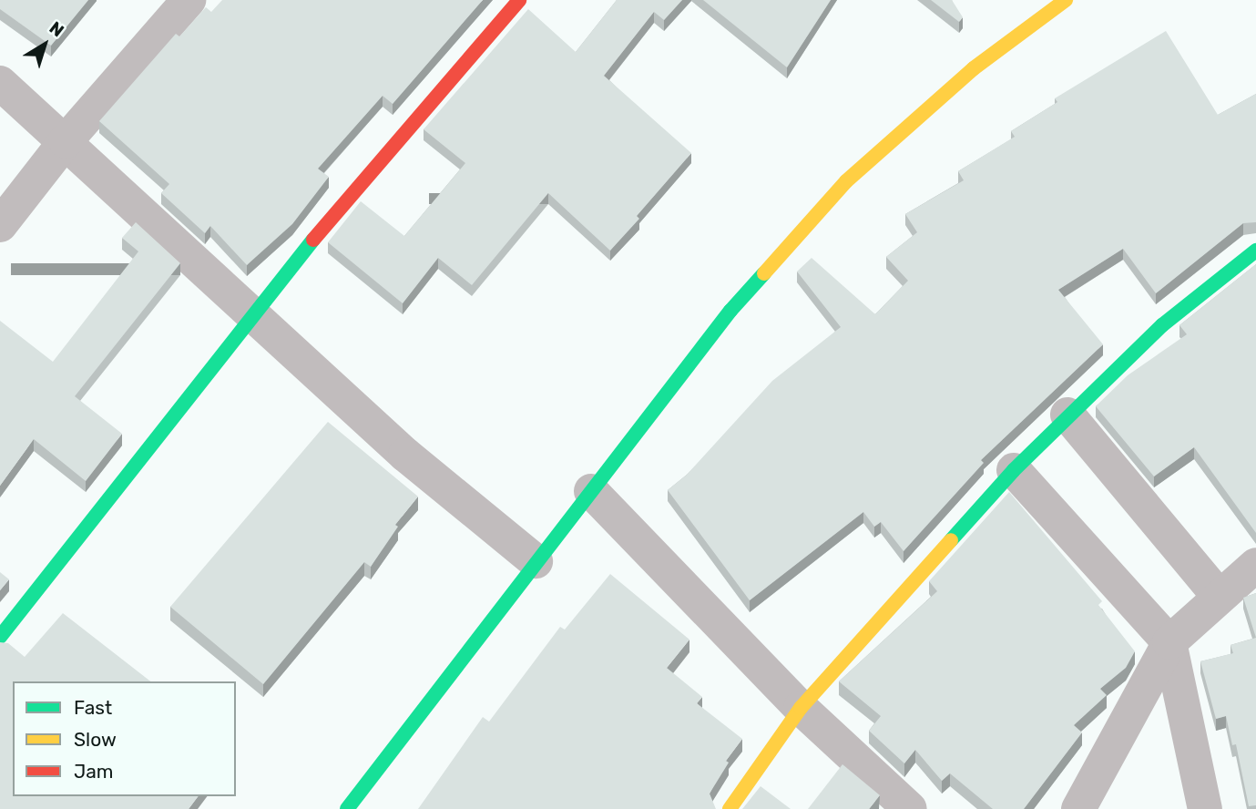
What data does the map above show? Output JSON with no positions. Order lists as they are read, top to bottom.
{
  "legend": ["Fast", "Slow", "Jam"],
  "north": "top right"
}
